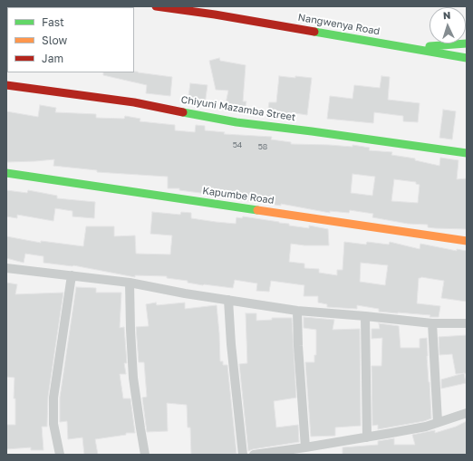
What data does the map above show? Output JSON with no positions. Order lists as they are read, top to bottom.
{
  "streets": {
    "street": ["Nangwenya Road", "Chiyuni Mazamba Street", "Kapumbe Road"]
  },
  "house_numbers": ["54", "58"],
  "legend": ["Fast", "Slow", "Jam"],
  "north": "top"
}
